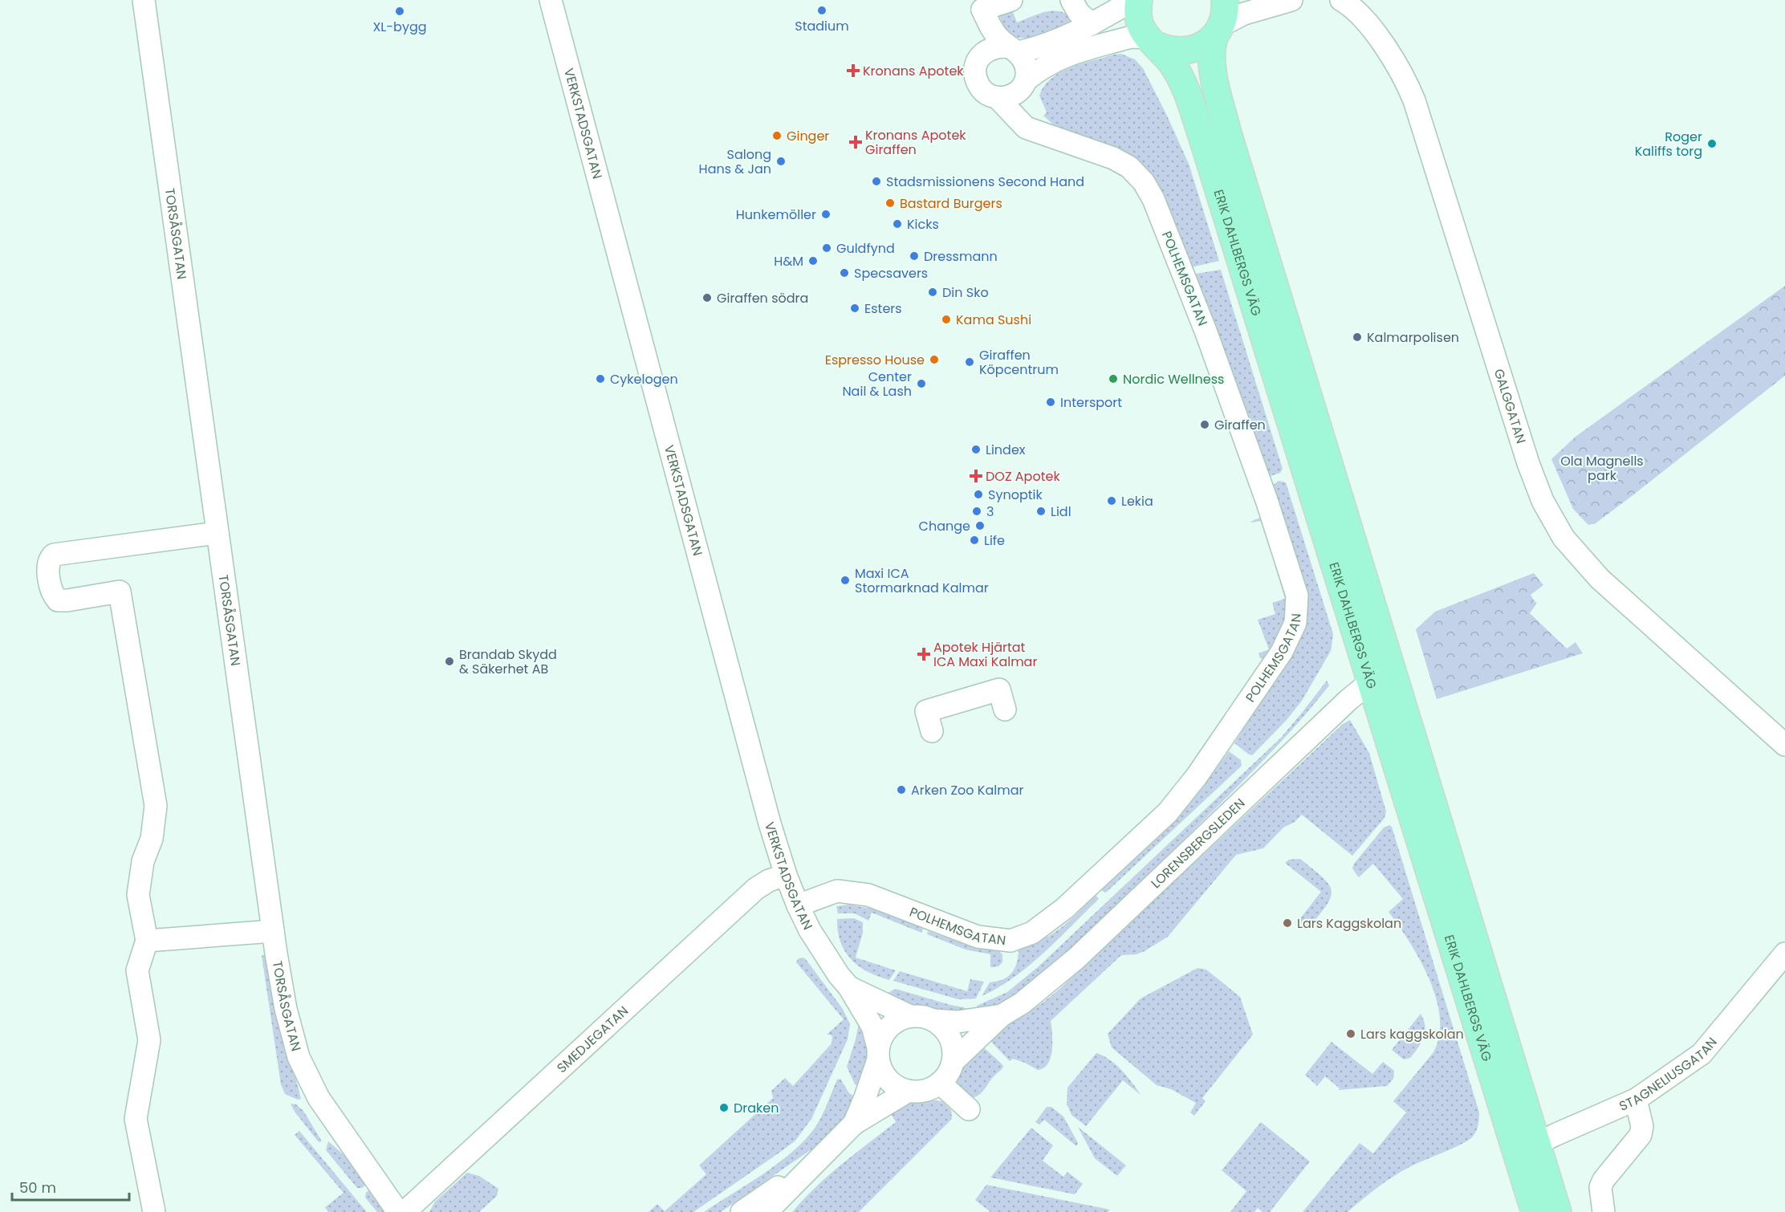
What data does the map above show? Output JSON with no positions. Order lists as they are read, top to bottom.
{
  "streets": {
    "main road": ["ERIK DAHLBERGS VÄG"],
    "street": [
      "VERKSTADSGATAN",
      "TORSÅSGATAN",
      "POLHEMSGATAN",
      "GALGGATAN",
      "LORENSBERGSLEDEN",
      "SMEDJEGATAN",
      "STAGNELIUSGATAN"
    ]
  },
  "crossings": [
    ["VERKSTADSGATAN", "POLHEMSGATAN"],
    ["VERKSTADSGATAN", "LORENSBERGSLEDEN"],
    ["VERKSTADSGATAN", "SMEDJEGATAN"],
    ["ERIK DAHLBERGS VÄG", "LORENSBERGSLEDEN"],
    ["ERIK DAHLBERGS VÄG", "STAGNELIUSGATAN"]
  ],
  "parks": ["Ola Magnells park"],
  "places": {
    "other": [
      "Stadium",
      "XL-bygg",
      "Ginger",
      "Roger Kaliffs torg",
      "Salong Hans & Jan",
      "Stadsmissionens Second Hand",
      "Bastard Burgers",
      "Hunkemöller",
      "Kicks",
      "Guldfynd",
      "Dressmann",
      "H&M",
      "Specsavers",
      "Din Sko",
      "Giraffen södra",
      "Esters",
      "Kama Sushi",
      "Kalmarpolisen",
      "Espresso House",
      "Giraffen Köpcentrum",
      "Cykelogen",
      "Nordic Wellness",
      "Center Nail & Lash",
      "Intersport",
      "Giraffen",
      "Lindex",
      "Synoptik",
      "Lekia",
      "3",
      "Lidl",
      "Change",
      "Life",
      "Maxi ICA Stormarknad Kalmar",
      "Brandab Skydd & Säkerhet AB",
      "Arken Zoo Kalmar",
      "Lars Kaggskolan",
      "Lars kaggskolan",
      "Draken"
    ],
    "health": [
      "Kronans Apotek",
      "Kronans Apotek Giraffen",
      "DOZ Apotek",
      "Apotek Hjärtat ICA Maxi Kalmar"
    ]
  },
  "scale_bar": "50 m"
}
